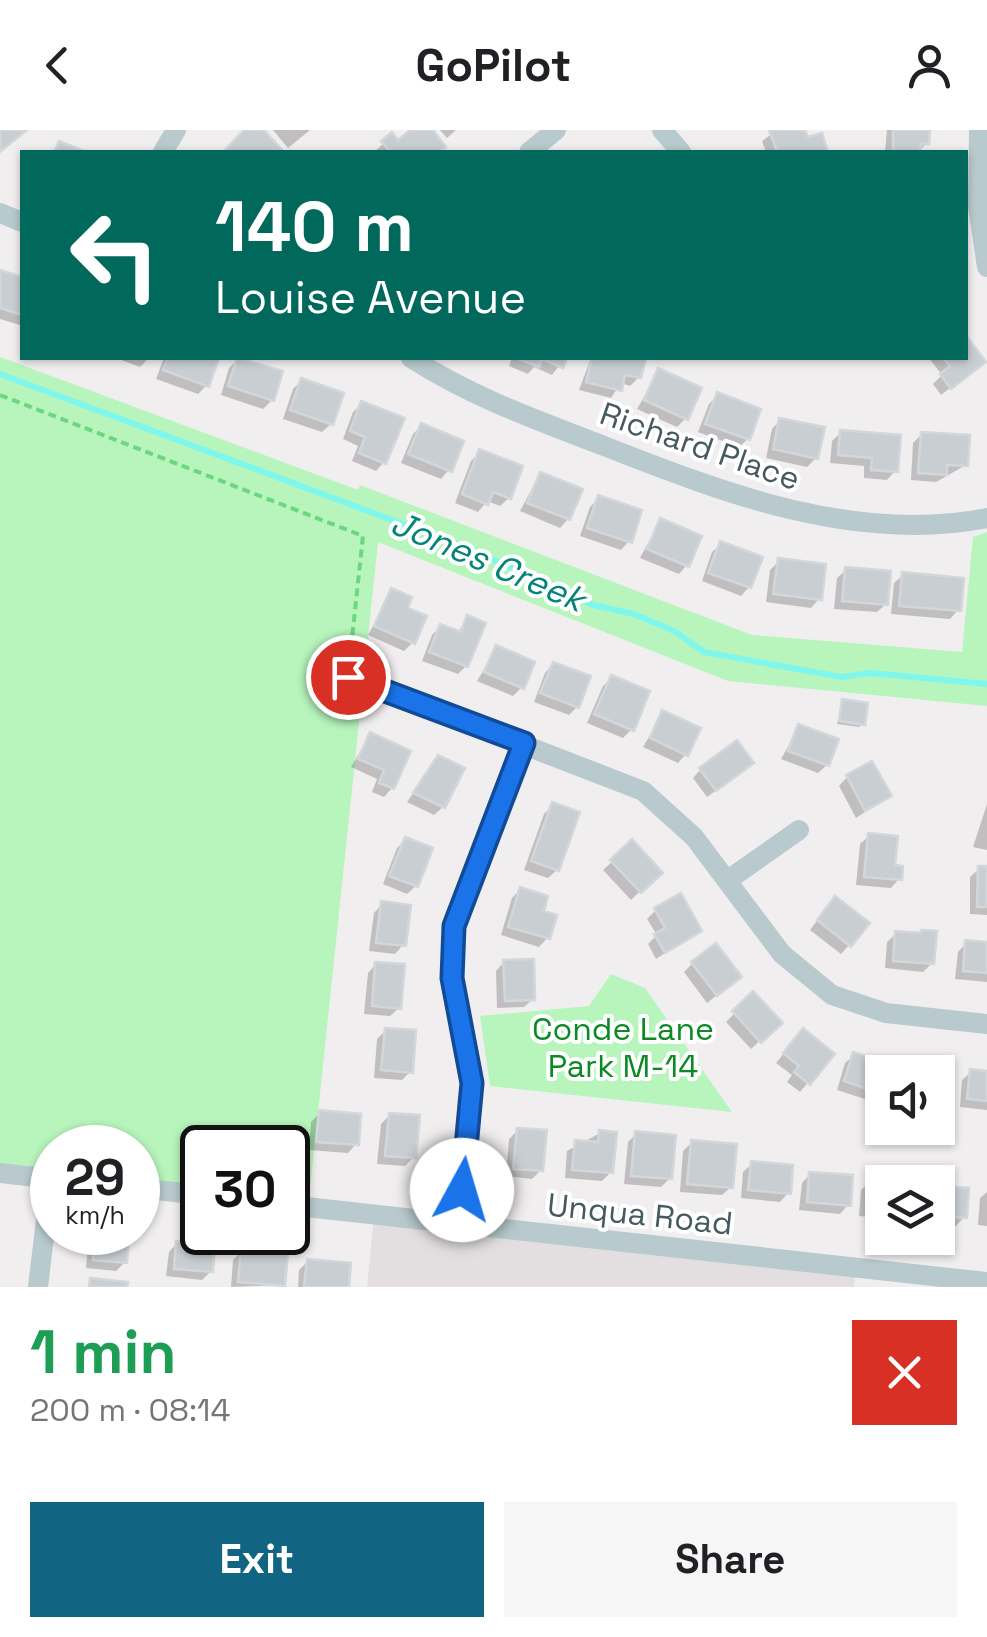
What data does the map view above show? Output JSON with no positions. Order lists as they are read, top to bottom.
{
  "streets": {
    "street": ["Richard Place", "Unqua Road"]
  },
  "water": ["Jones Creek"],
  "parks": ["Conde Lane Park M-14"],
  "page": {
    "header": "GoPilot",
    "turn": ["140 m", "Louise Avenue"],
    "speed": "29 km/h",
    "limit": "30",
    "heading": ["1 min", "200 m · 08:14"],
    "buttons": ["Exit", "Share"]
  }
}
